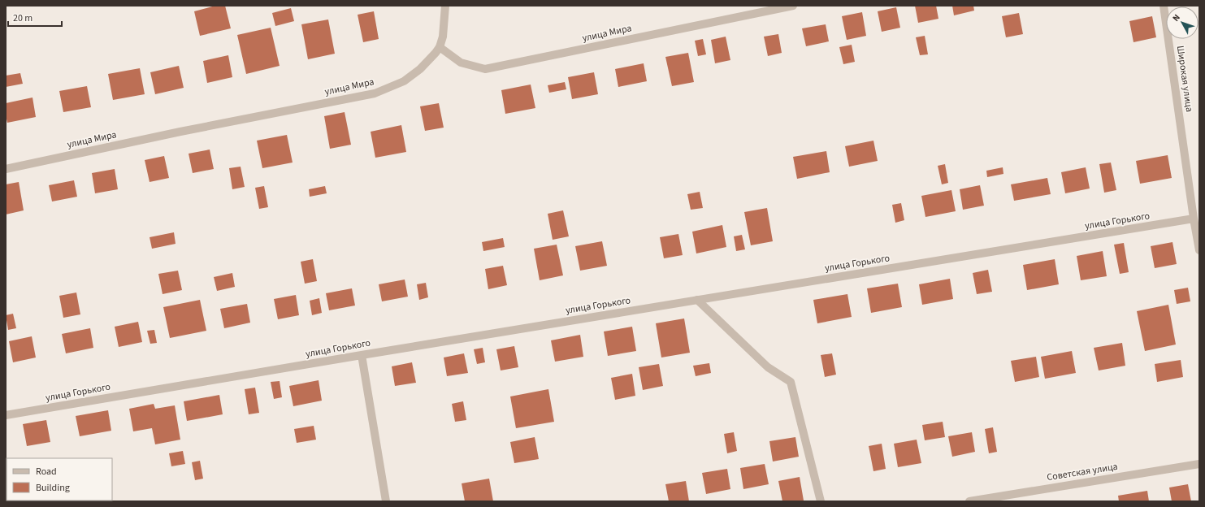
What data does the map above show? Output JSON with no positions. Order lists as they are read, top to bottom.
{
  "streets": {
    "street": [
      "улица Мира",
      "Широкая улица",
      "улица Горького",
      "Советская улица"
    ]
  },
  "crossings": [
    ["Широкая улица", "улица Горького"]
  ],
  "legend": ["Road", "Building"],
  "scale_bar": "20 m",
  "north": "top left"
}
